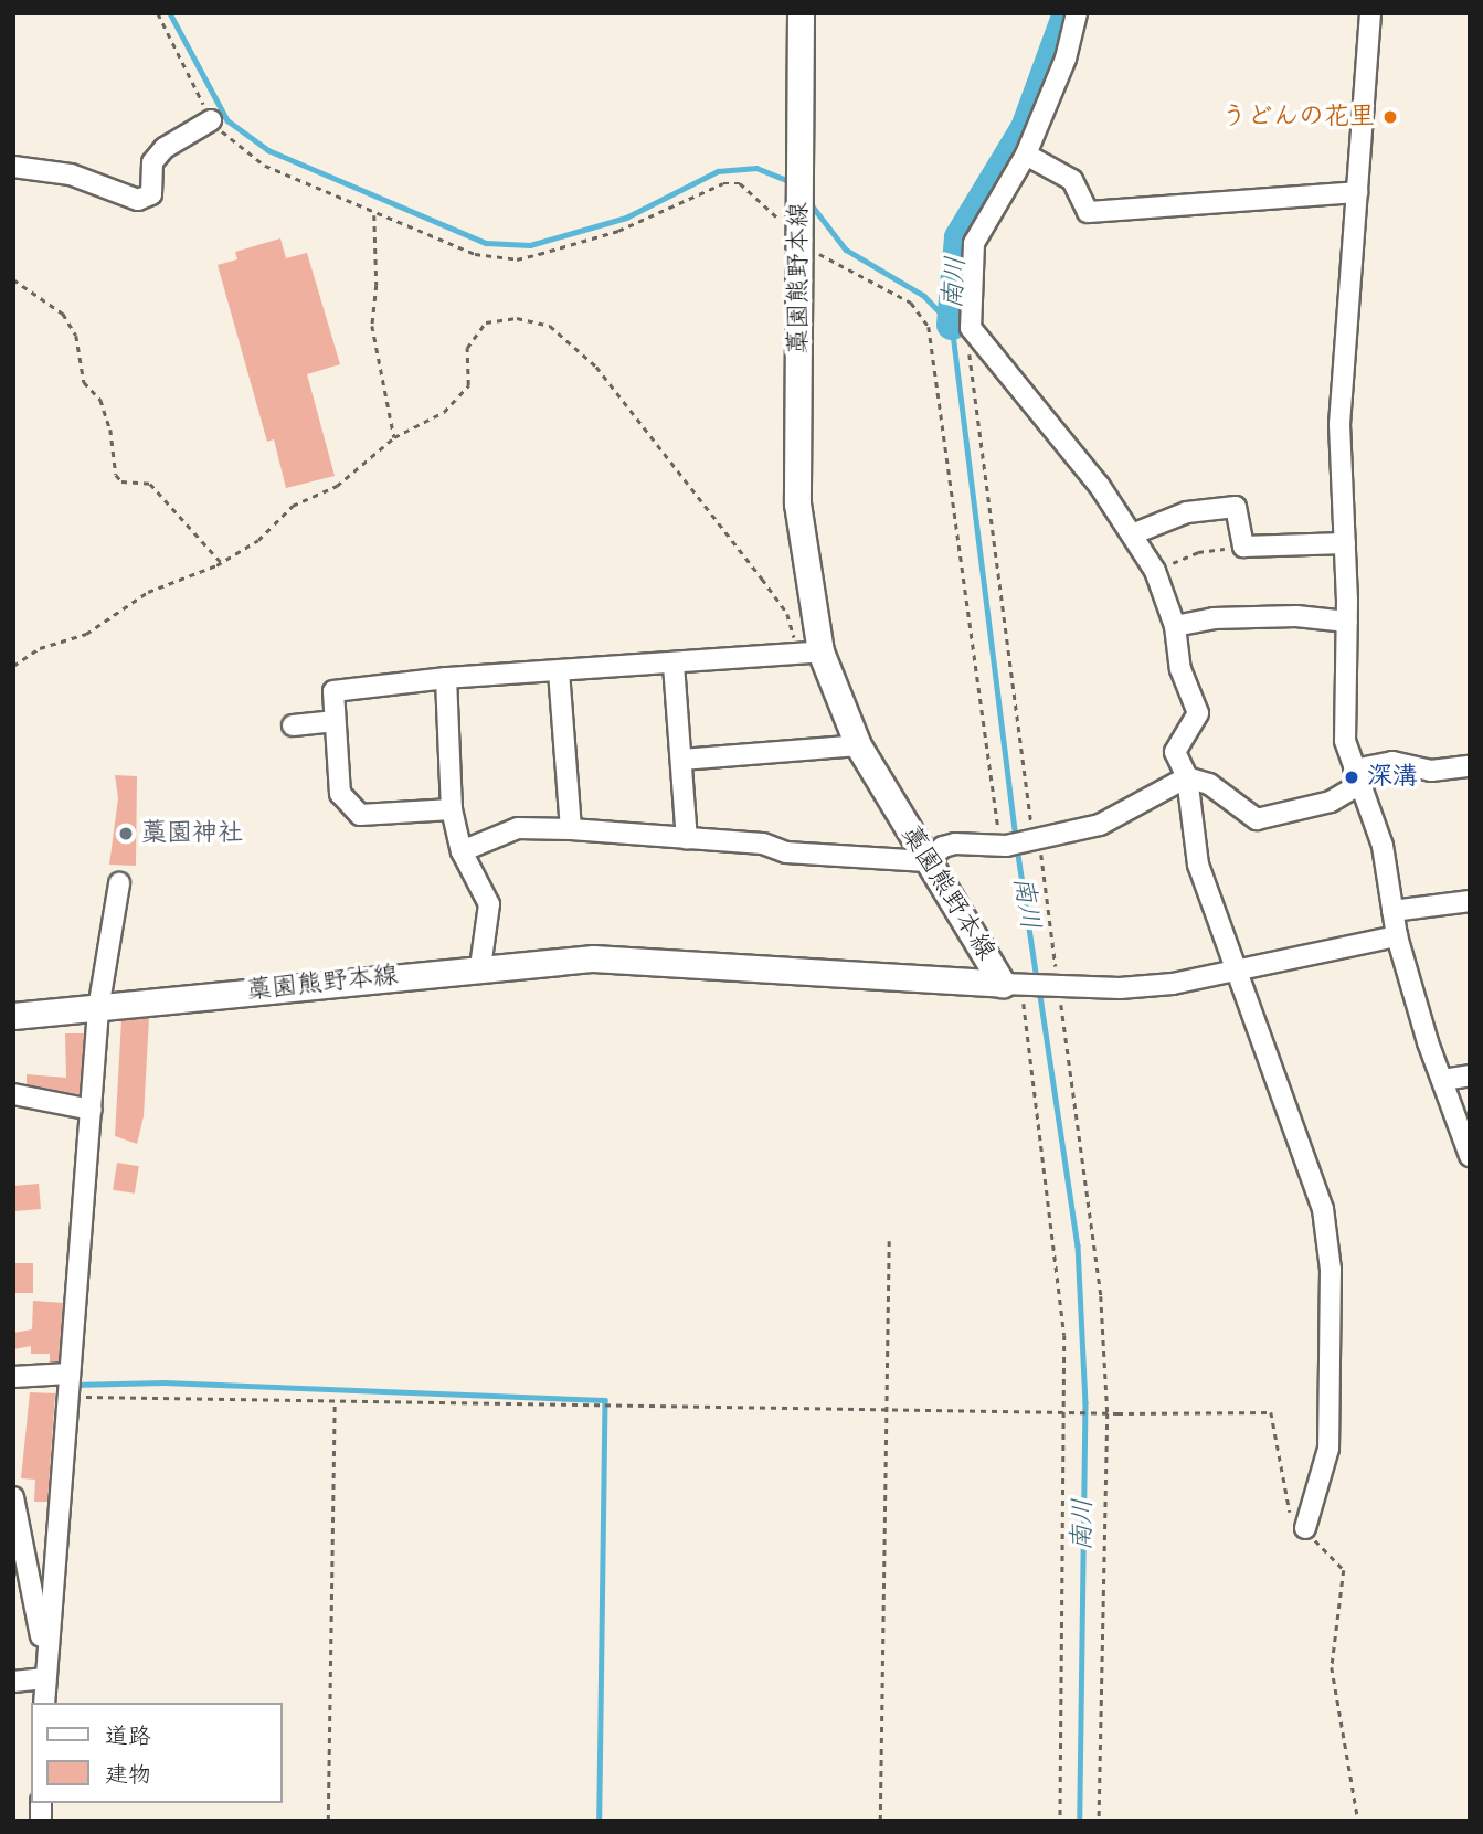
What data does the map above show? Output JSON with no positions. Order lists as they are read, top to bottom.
{
  "streets": {
    "main road": ["藁園熊野本線"]
  },
  "water": ["南川"],
  "places": ["うどんの花里", "深溝", "藁園神社"],
  "legend": ["道路", "建物"]
}
